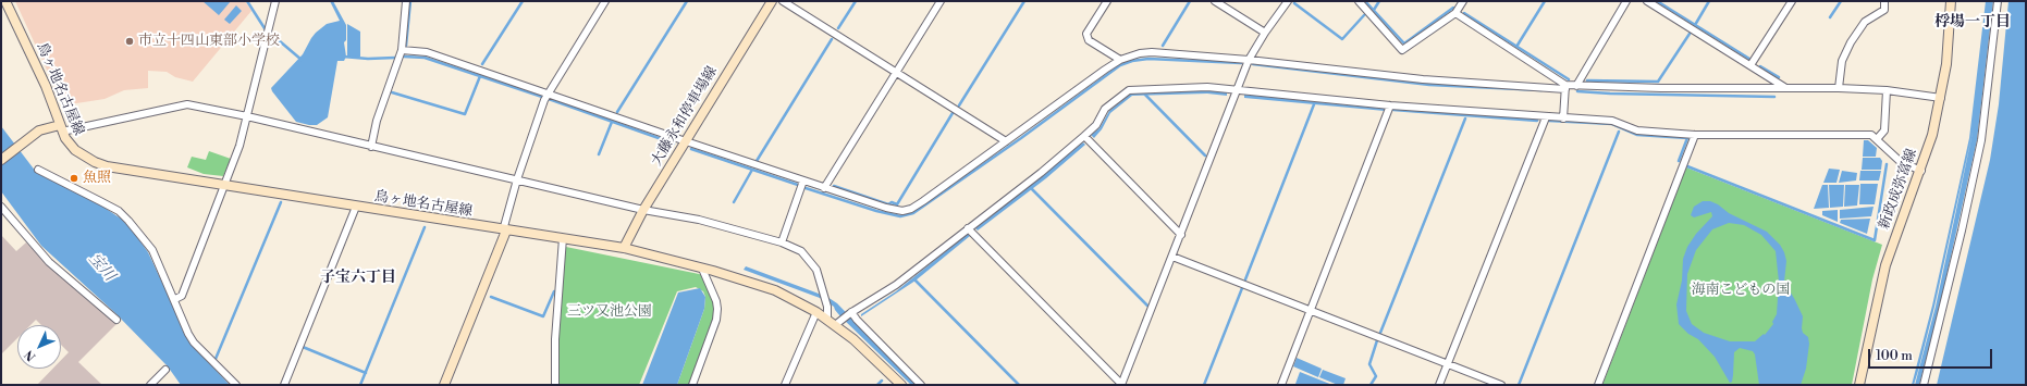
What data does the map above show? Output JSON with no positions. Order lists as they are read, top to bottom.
{
  "streets": {
    "main road": ["鳥ヶ地名古屋線", "大藤永和停車場線", "新政成弥富線"]
  },
  "crossings": [
    ["鳥ヶ地名古屋線", "大藤永和停車場線"]
  ],
  "districts": ["桴場一丁目", "子宝六丁目"],
  "water": ["宝川"],
  "parks": ["海南こどもの国", "三ツ又池公園"],
  "places": ["市立十四山東部小学校", "魚照"],
  "scale_bar": "100 m",
  "north": "bottom left"
}
